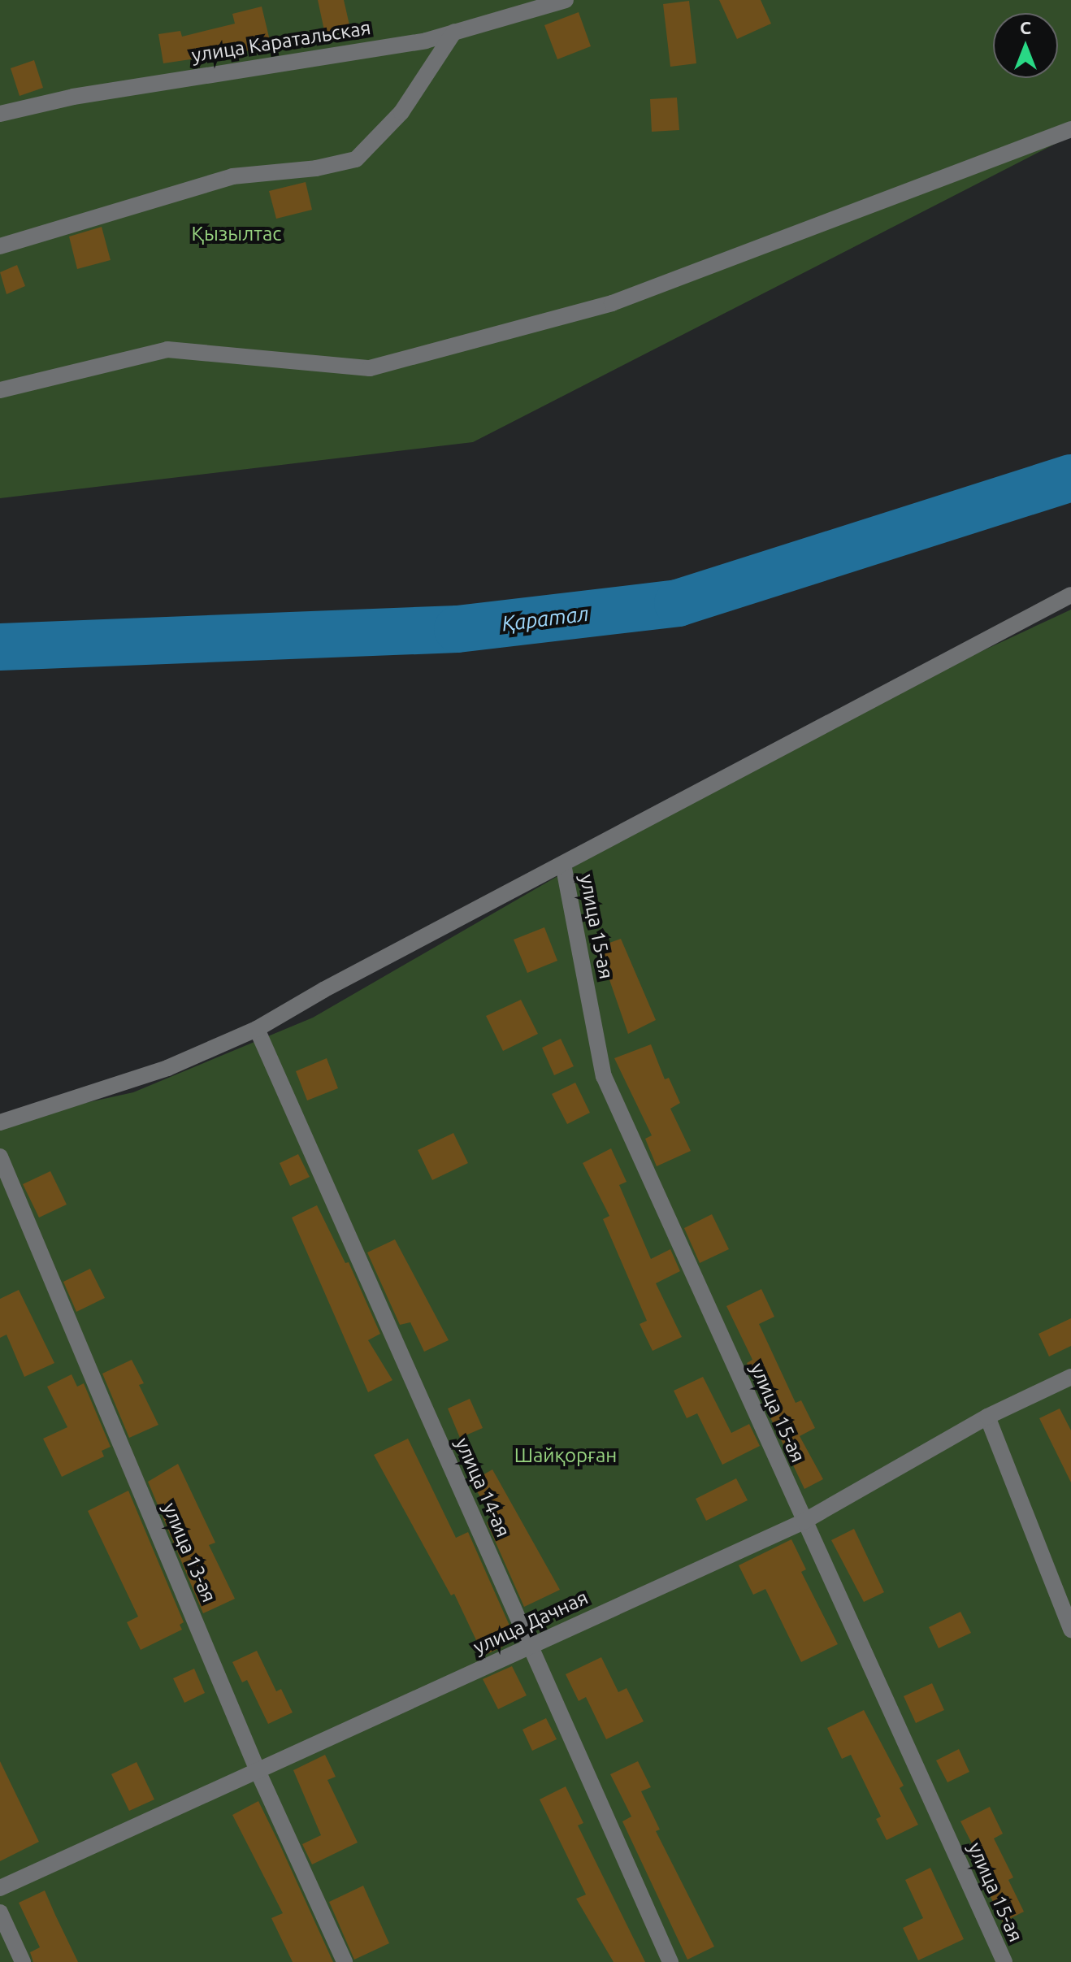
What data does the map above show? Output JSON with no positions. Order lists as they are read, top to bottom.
{
  "streets": {
    "street": [
      "улица Каратальская",
      "улица 15-ая",
      "улица 14-ая",
      "улица 13-ая",
      "улица Дачная"
    ]
  },
  "crossings": [
    ["улица 15-ая", "улица Дачная"],
    ["улица 14-ая", "улица Дачная"],
    ["улица 13-ая", "улица Дачная"]
  ],
  "water": ["Қаратал"],
  "parks": ["Қызылтас", "Шайқорған"],
  "north": "top"
}
